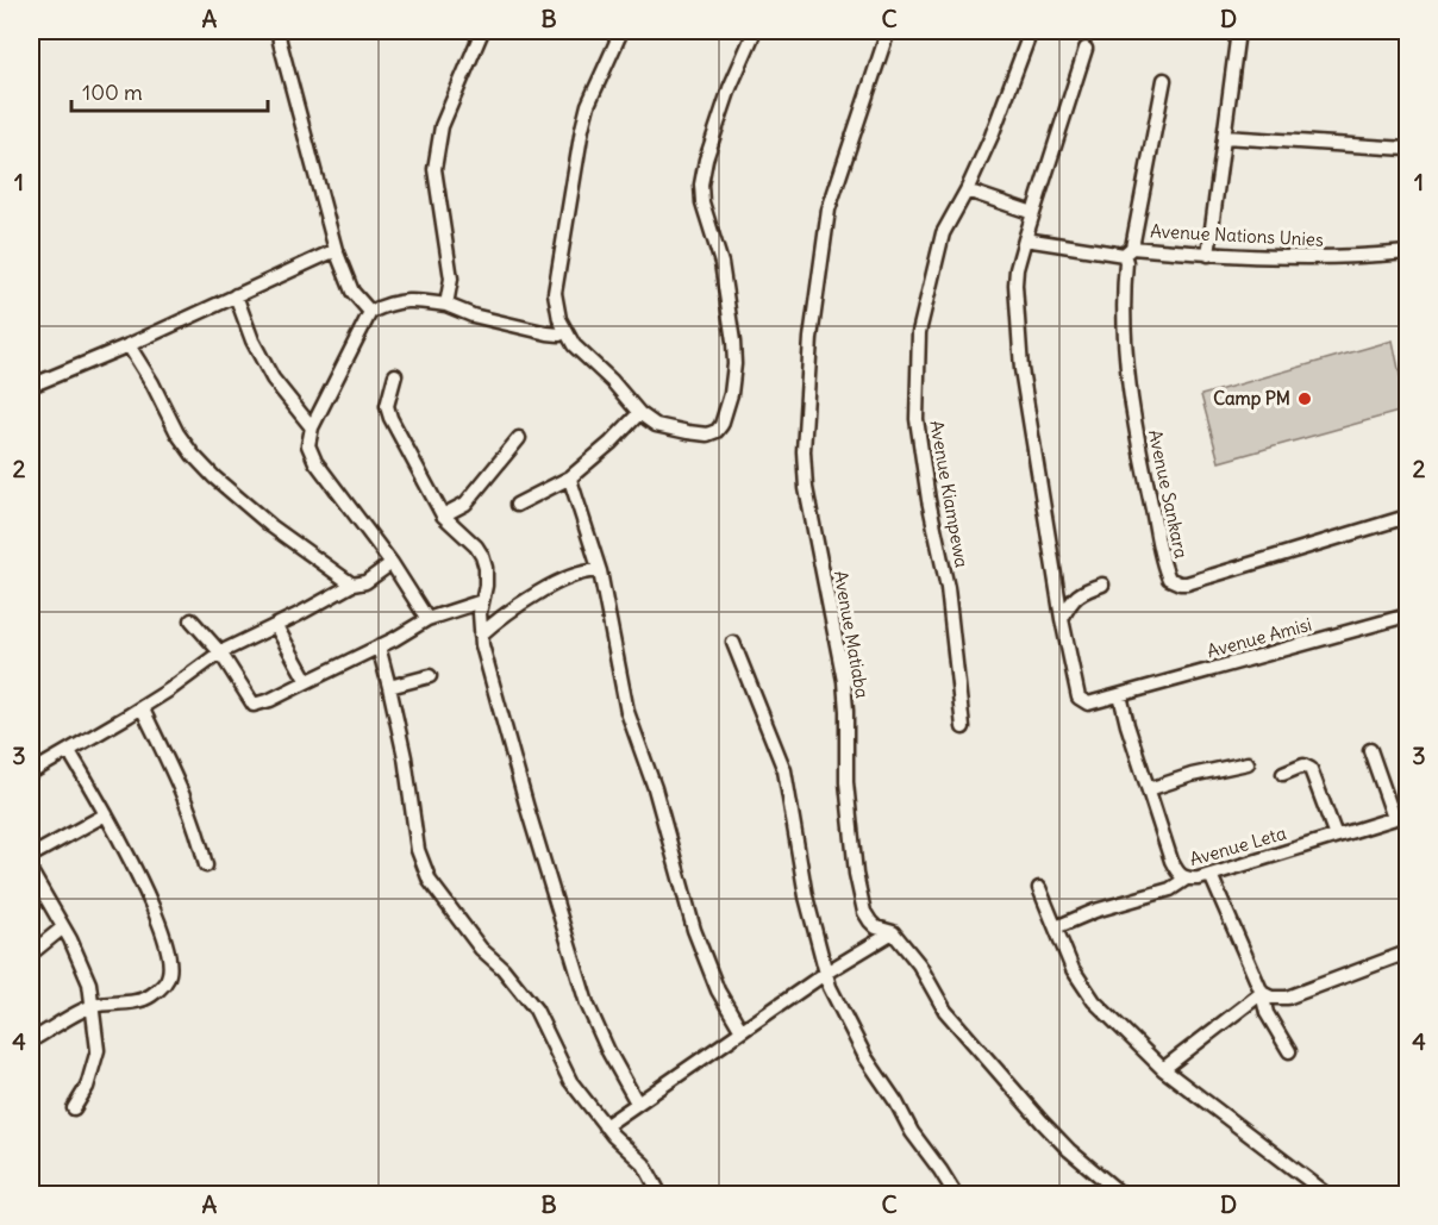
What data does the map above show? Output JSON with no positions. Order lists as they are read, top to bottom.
{
  "streets": {
    "street": [
      "Avenue Nations Unies",
      "Avenue Kiampewa",
      "Avenue Sankara",
      "Avenue Matiaba",
      "Avenue Amisi",
      "Avenue Leta"
    ]
  },
  "crossings": [
    ["Avenue Nations Unies", "Avenue Sankara"],
    ["Avenue Nations Unies", "Avenue Amisi"],
    ["Avenue Amisi", "Avenue Leta"]
  ],
  "places": ["Camp PM"],
  "scale_bar": "100 m",
  "grid": {
    "columns": [
      "A",
      "B",
      "C",
      "D"
    ],
    "rows": [
      "1",
      "2",
      "3",
      "4"
    ]
  }
}
